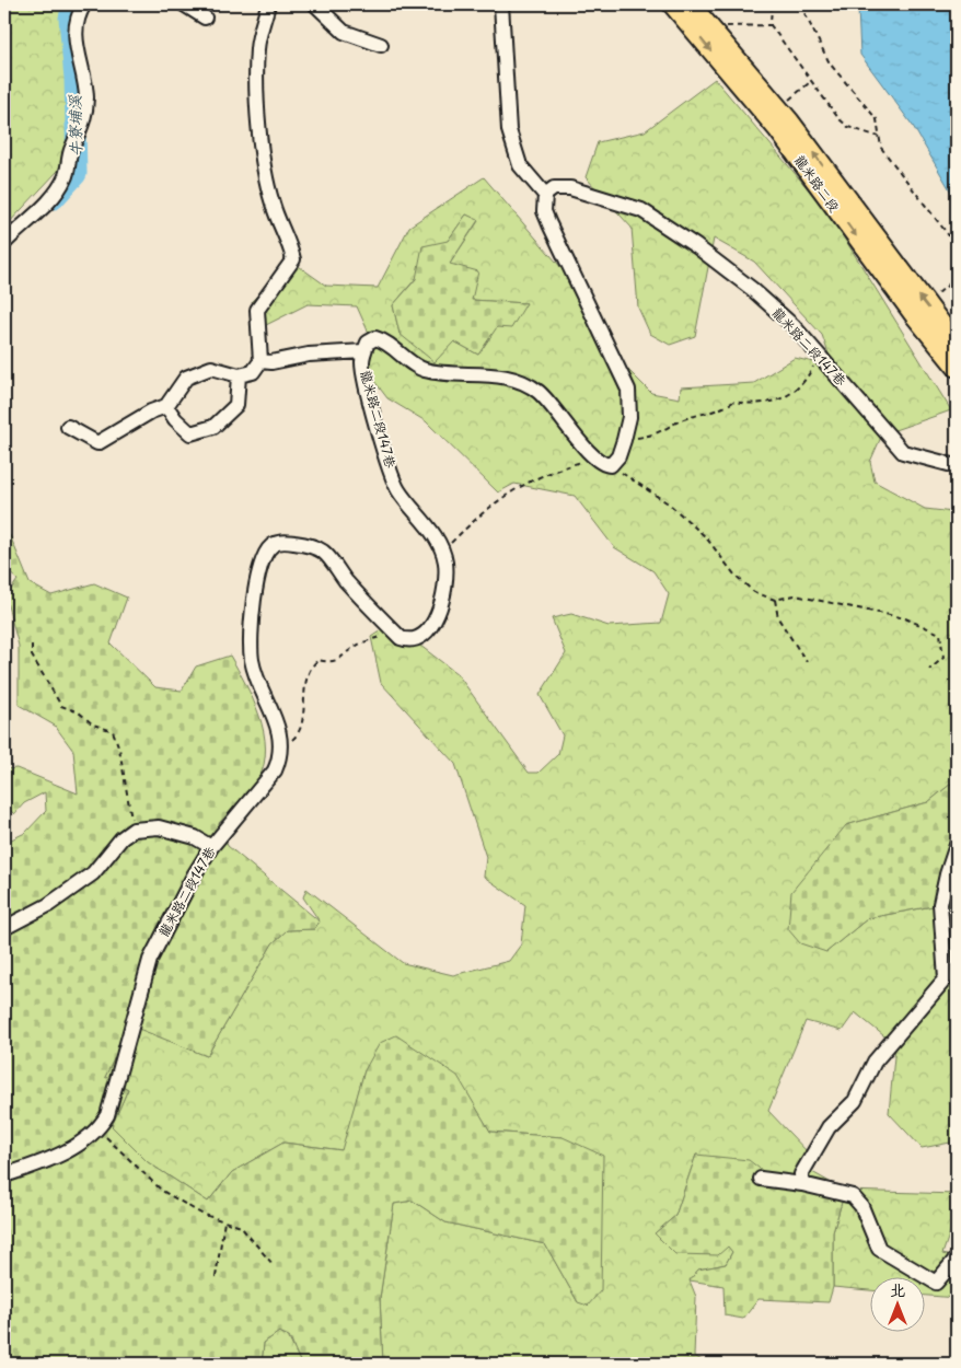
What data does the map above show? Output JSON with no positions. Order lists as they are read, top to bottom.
{
  "streets": {
    "main road": ["龍米路二段"],
    "street": ["龍米路二段147巷"]
  },
  "water": ["牛寮埔溪"],
  "north": "top"
}
